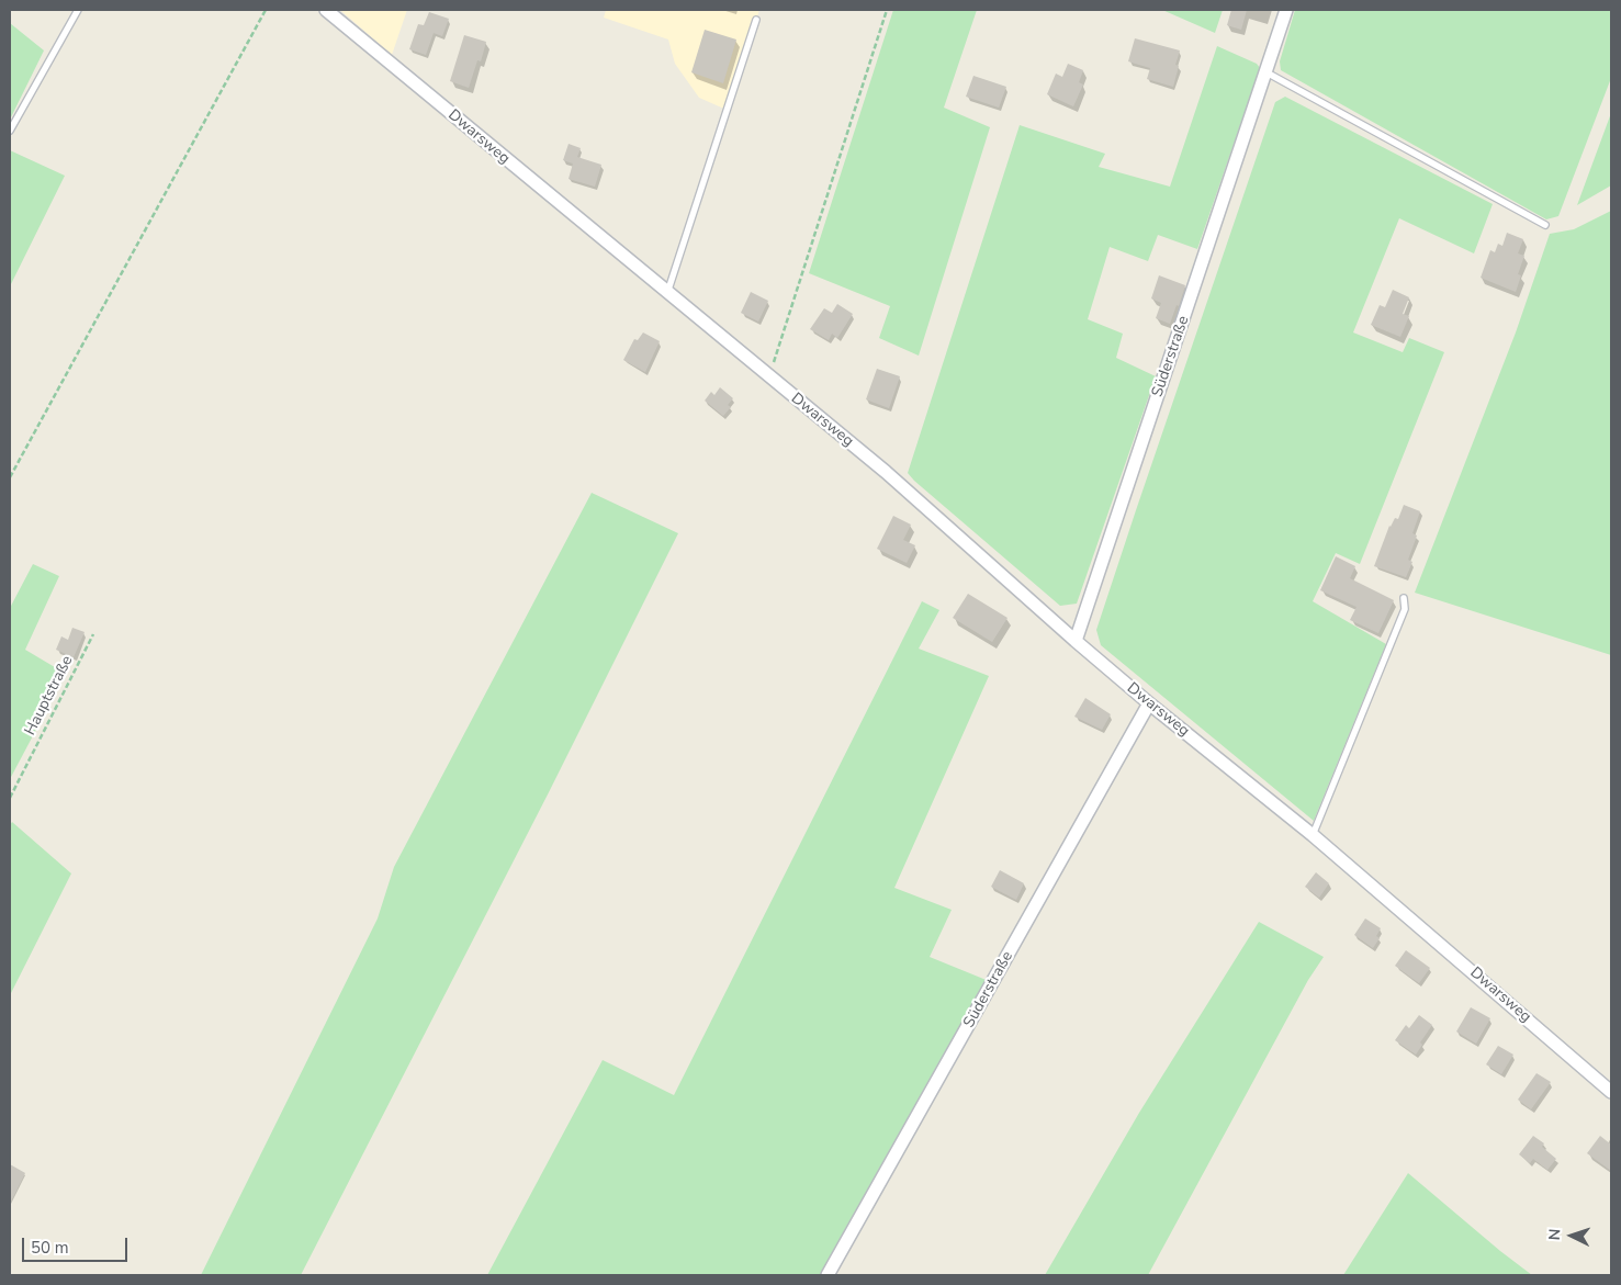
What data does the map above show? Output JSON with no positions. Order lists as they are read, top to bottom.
{
  "streets": {
    "street": ["Dwarsweg", "Süderstraße"],
    "path": ["Hauptstraße"]
  },
  "crossings": [
    ["Dwarsweg", "Süderstraße"]
  ],
  "scale_bar": "50 m",
  "north": "left"
}
